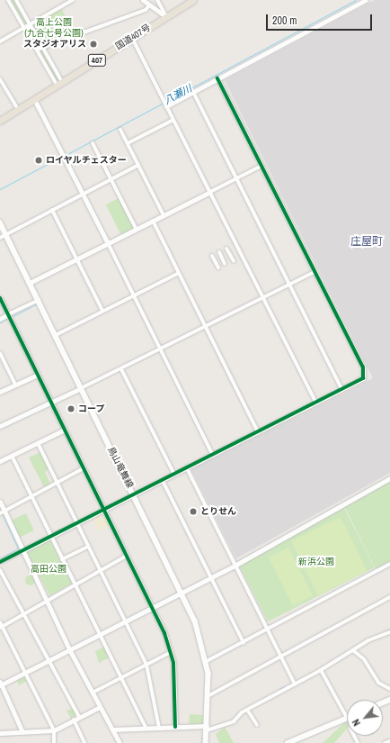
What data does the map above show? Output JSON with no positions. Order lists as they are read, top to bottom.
{
  "streets": {
    "highway": ["国道407号", "407"],
    "main road": ["鳥山竜舞線"]
  },
  "districts": ["庄屋町"],
  "water": ["八瀬川"],
  "parks": ["高上公園 (九合七号公園)", "新浜公園", "高田公園"],
  "places": [
    "スタジオアリス",
    "ロイヤルチェスター",
    "コープ",
    "とりせん"
  ],
  "scale_bar": "200 m",
  "north": "bottom left"
}
